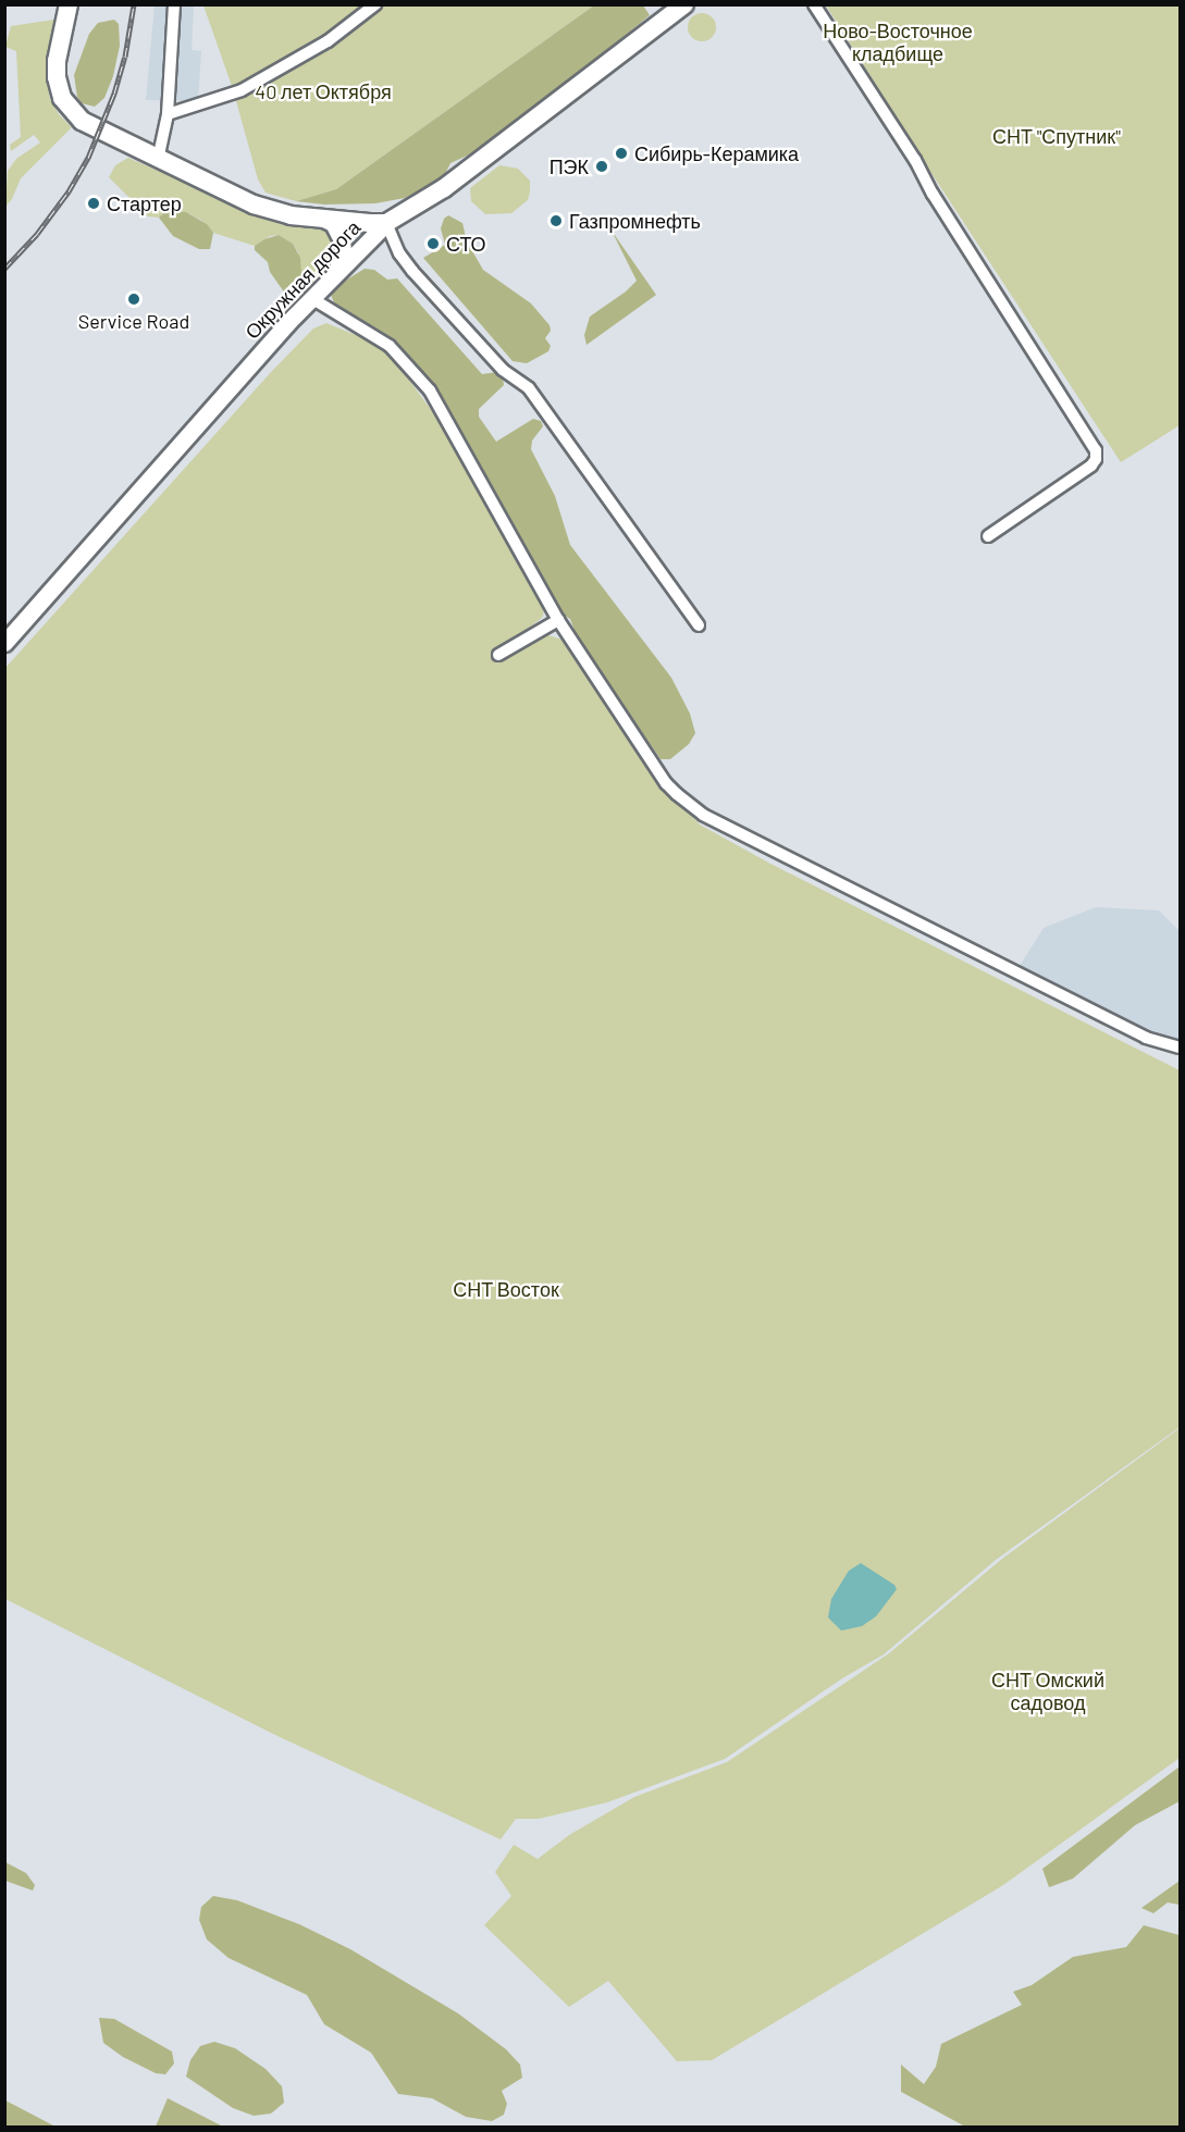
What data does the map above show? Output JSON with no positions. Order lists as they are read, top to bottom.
{
  "streets": {
    "main road": ["Окружная дорога"]
  },
  "parks": [
    "Ново-Восточное кладбище",
    "40 лет Октября",
    "СНТ \"Спутник\"",
    "СНТ Восток",
    "СНТ Омский садовод"
  ],
  "places": [
    "Сибирь-Керамика",
    "ПЭК",
    "Стартер",
    "Газпромнефть",
    "СТО",
    "Service Road"
  ]
}
